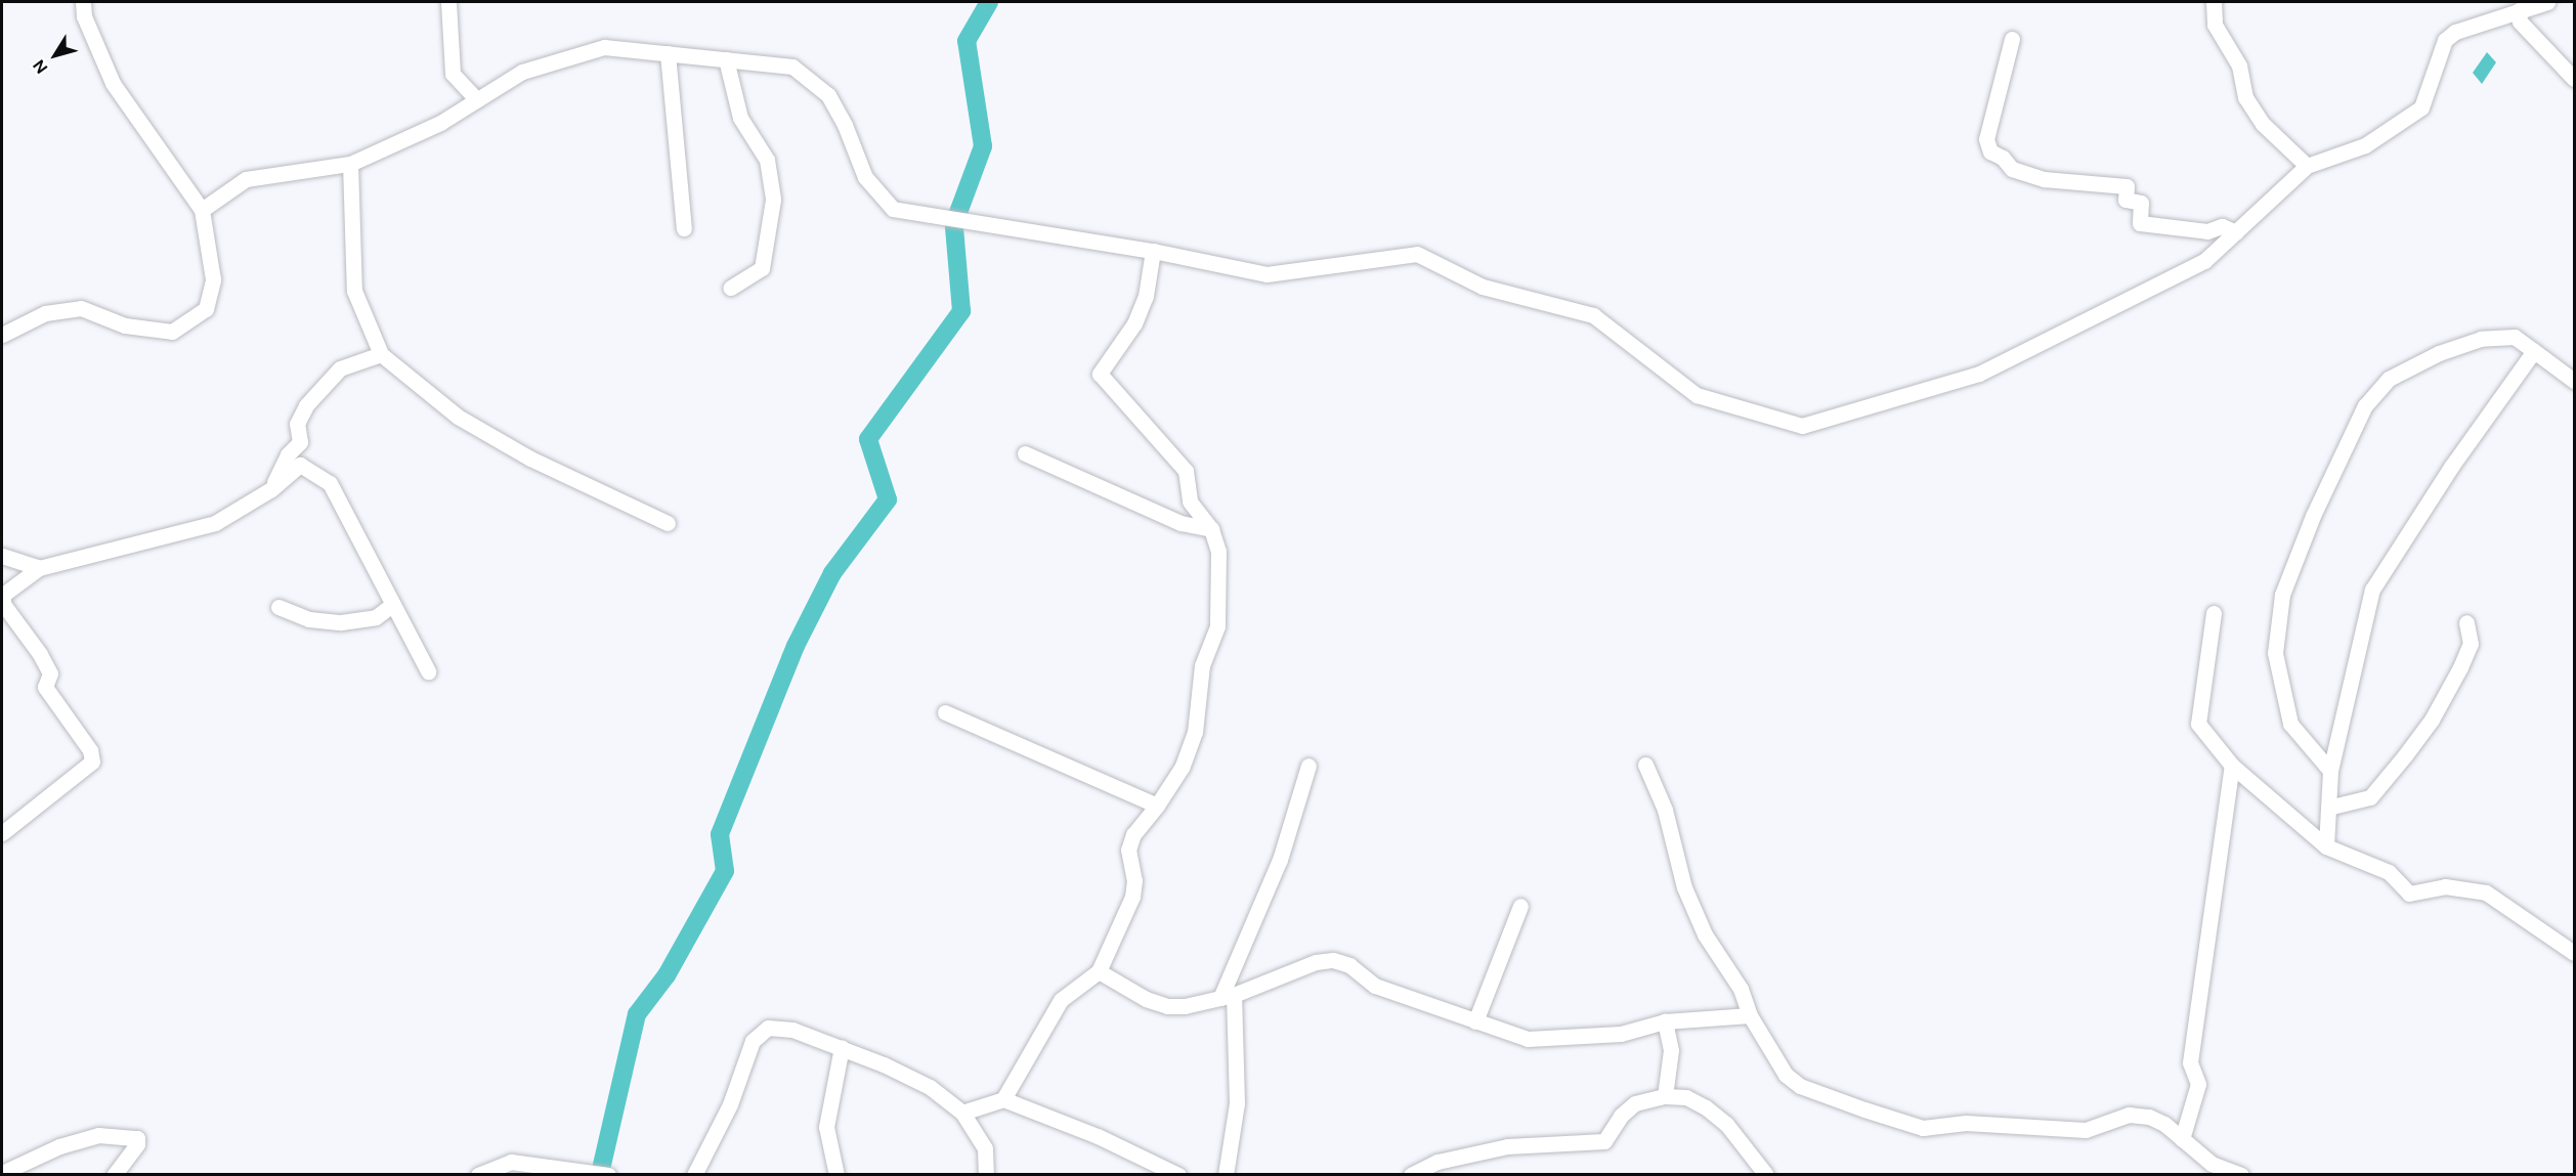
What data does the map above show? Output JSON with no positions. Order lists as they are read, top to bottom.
{
  "north": "bottom left"
}
